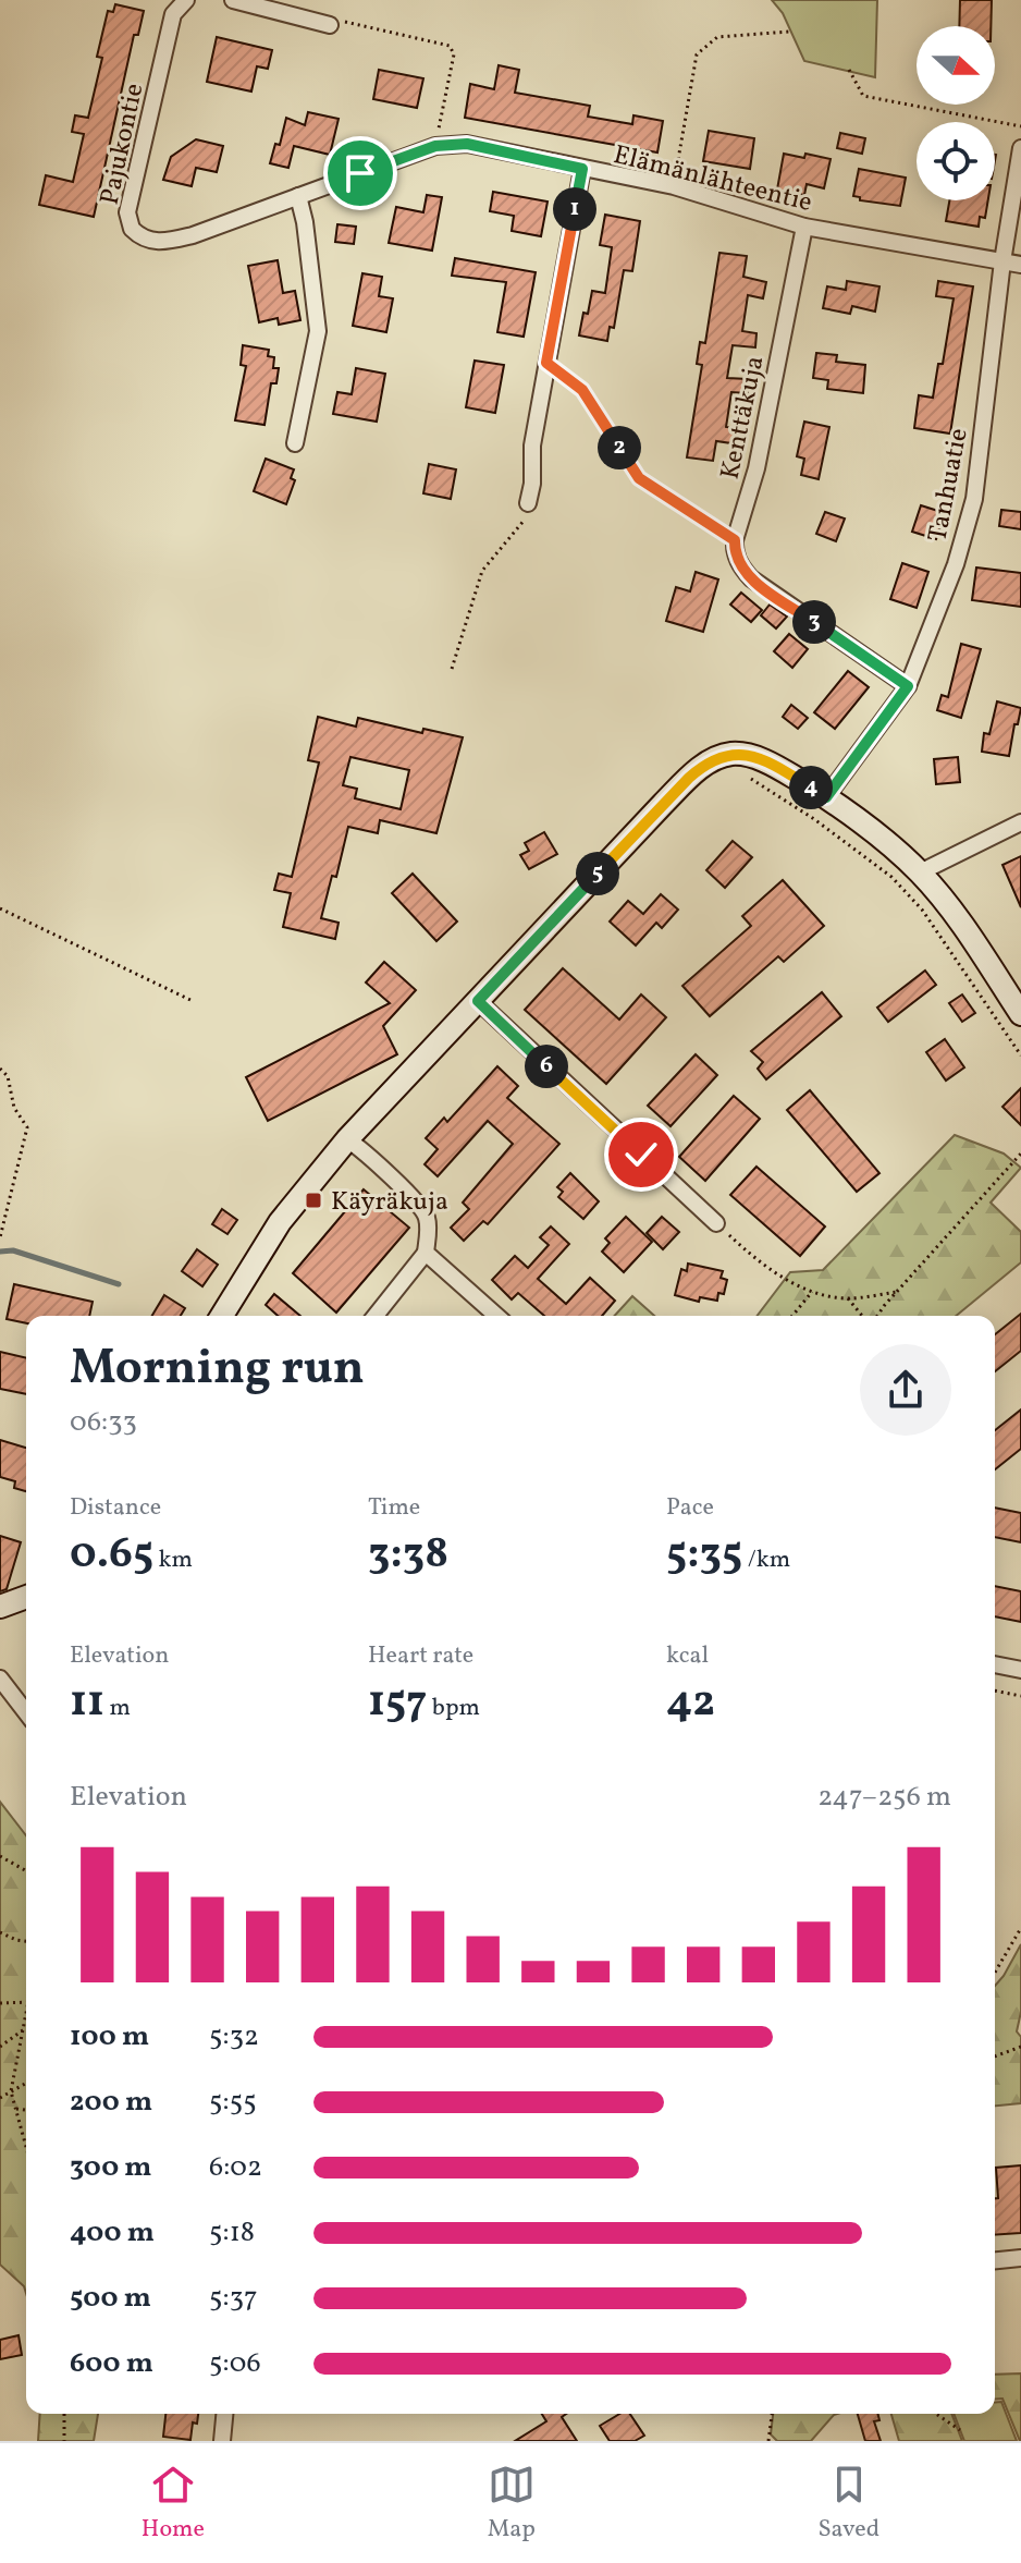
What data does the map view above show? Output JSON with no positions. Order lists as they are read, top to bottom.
{
  "streets": {
    "street": [
      "Pajukontie",
      "Elämänlähteentie",
      "Kenttäkuja",
      "Tanhuatie"
    ]
  },
  "crossings": [
    ["Pajukontie", "Elämänlähteentie"],
    ["Elämänlähteentie", "Kenttäkuja"],
    ["Elämänlähteentie", "Tanhuatie"]
  ],
  "places": {
    "transit": ["Käyräkuja"]
  },
  "north": "right",
  "page": {
    "pins": [
      "1",
      "2",
      "3",
      "4",
      "5",
      "6"
    ],
    "heading": ["Morning run", "06:33"],
    "stats": [
      ["Distance", "0.65 km"],
      ["Time", "3:38"],
      ["Pace", "5:35 /km"],
      ["Elevation", "11 m"],
      ["Heart rate", "157 bpm"],
      ["kcal", "42"]
    ],
    "chart": ["Elevation", "247–256 m"],
    "list": [
      {
        "name": "100 m",
        "note": "5:32"
      },
      {
        "name": "200 m",
        "note": "5:55"
      },
      {
        "name": "300 m",
        "note": "6:02"
      },
      {
        "name": "400 m",
        "note": "5:18"
      },
      {
        "name": "500 m",
        "note": "5:37"
      },
      {
        "name": "600 m",
        "note": "5:06"
      }
    ],
    "tabs": ["Home", "Map", "Saved"]
  }
}
